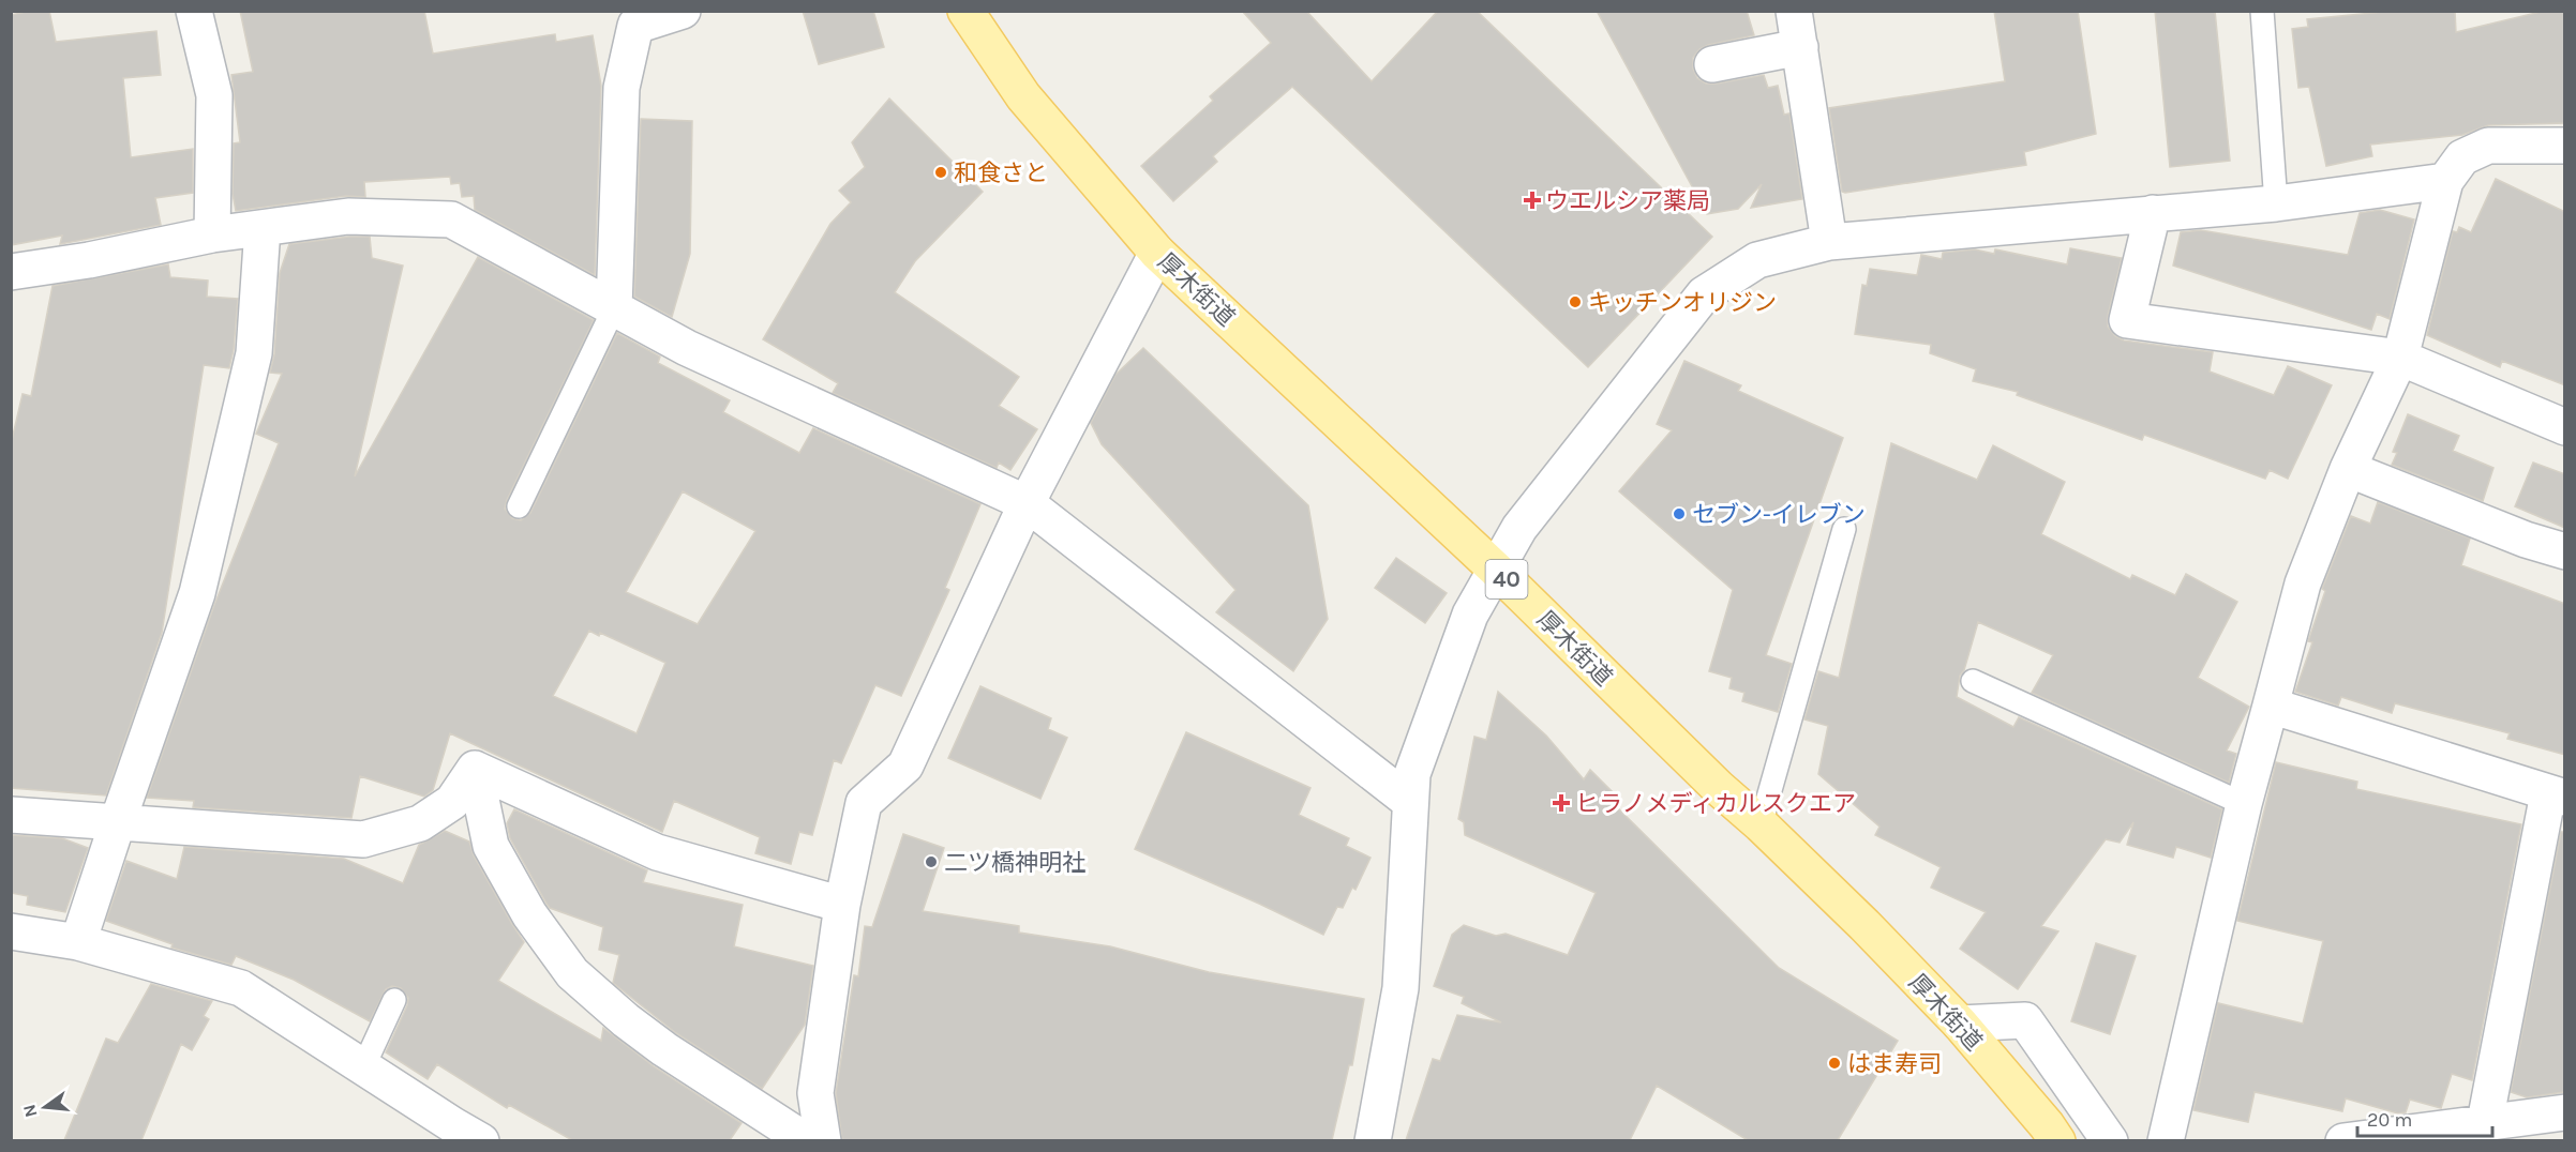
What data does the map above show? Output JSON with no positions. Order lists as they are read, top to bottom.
{
  "streets": {
    "main road": ["厚木街道", "40"]
  },
  "places": {
    "other": [
      "和食さと",
      "キッチンオリジン",
      "セブン-イレブン",
      "二ツ橋神明社",
      "はま寿司"
    ],
    "health": ["ウエルシア薬局", "ヒラノメディカルスクエア"]
  },
  "scale_bar": "20 m",
  "north": "left"
}
